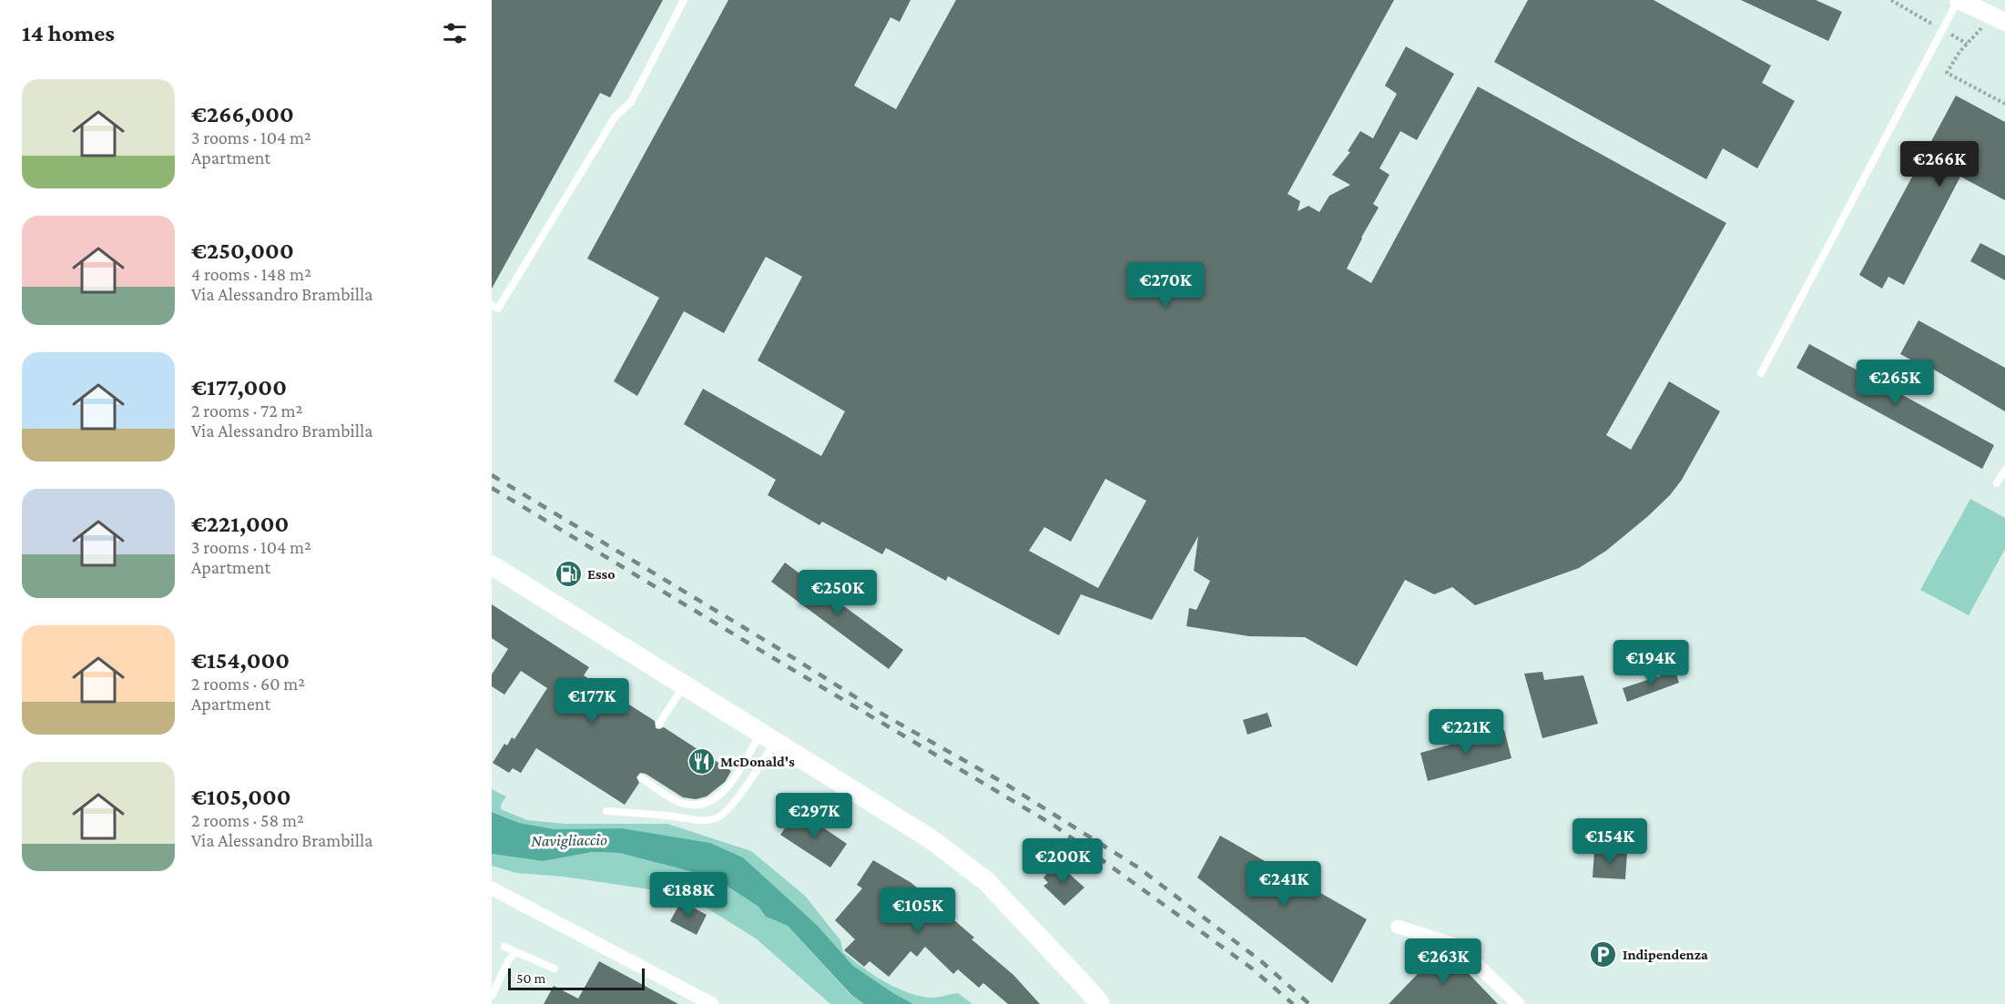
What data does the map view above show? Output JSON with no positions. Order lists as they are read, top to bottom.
{
  "water": ["Navigliaccio"],
  "places": {
    "fuel station": ["Esso"],
    "restaurant": ["McDonald's"],
    "parking": ["Indipendenza"]
  },
  "scale_bar": "50 m",
  "page": {
    "heading": "14 homes",
    "list": [
      {
        "name": "€266,000",
        "note": "3 rooms · 104 m² · Apartment"
      },
      {
        "name": "€250,000",
        "note": "4 rooms · 148 m² · Via Alessandro Brambilla"
      },
      {
        "name": "€177,000",
        "note": "2 rooms · 72 m² · Via Alessandro Brambilla"
      },
      {
        "name": "€221,000",
        "note": "3 rooms · 104 m² · Apartment"
      },
      {
        "name": "€154,000",
        "note": "2 rooms · 60 m² · Apartment"
      },
      {
        "name": "€105,000",
        "note": "2 rooms · 58 m² · Via Alessandro Brambilla"
      }
    ],
    "price": [
      "€266K",
      "€270K",
      "€265K",
      "€250K",
      "€194K",
      "€177K",
      "€221K",
      "€297K",
      "€154K",
      "€200K",
      "€241K",
      "€188K",
      "€105K",
      "€263K"
    ],
    "scale": "50 m"
  }
}
